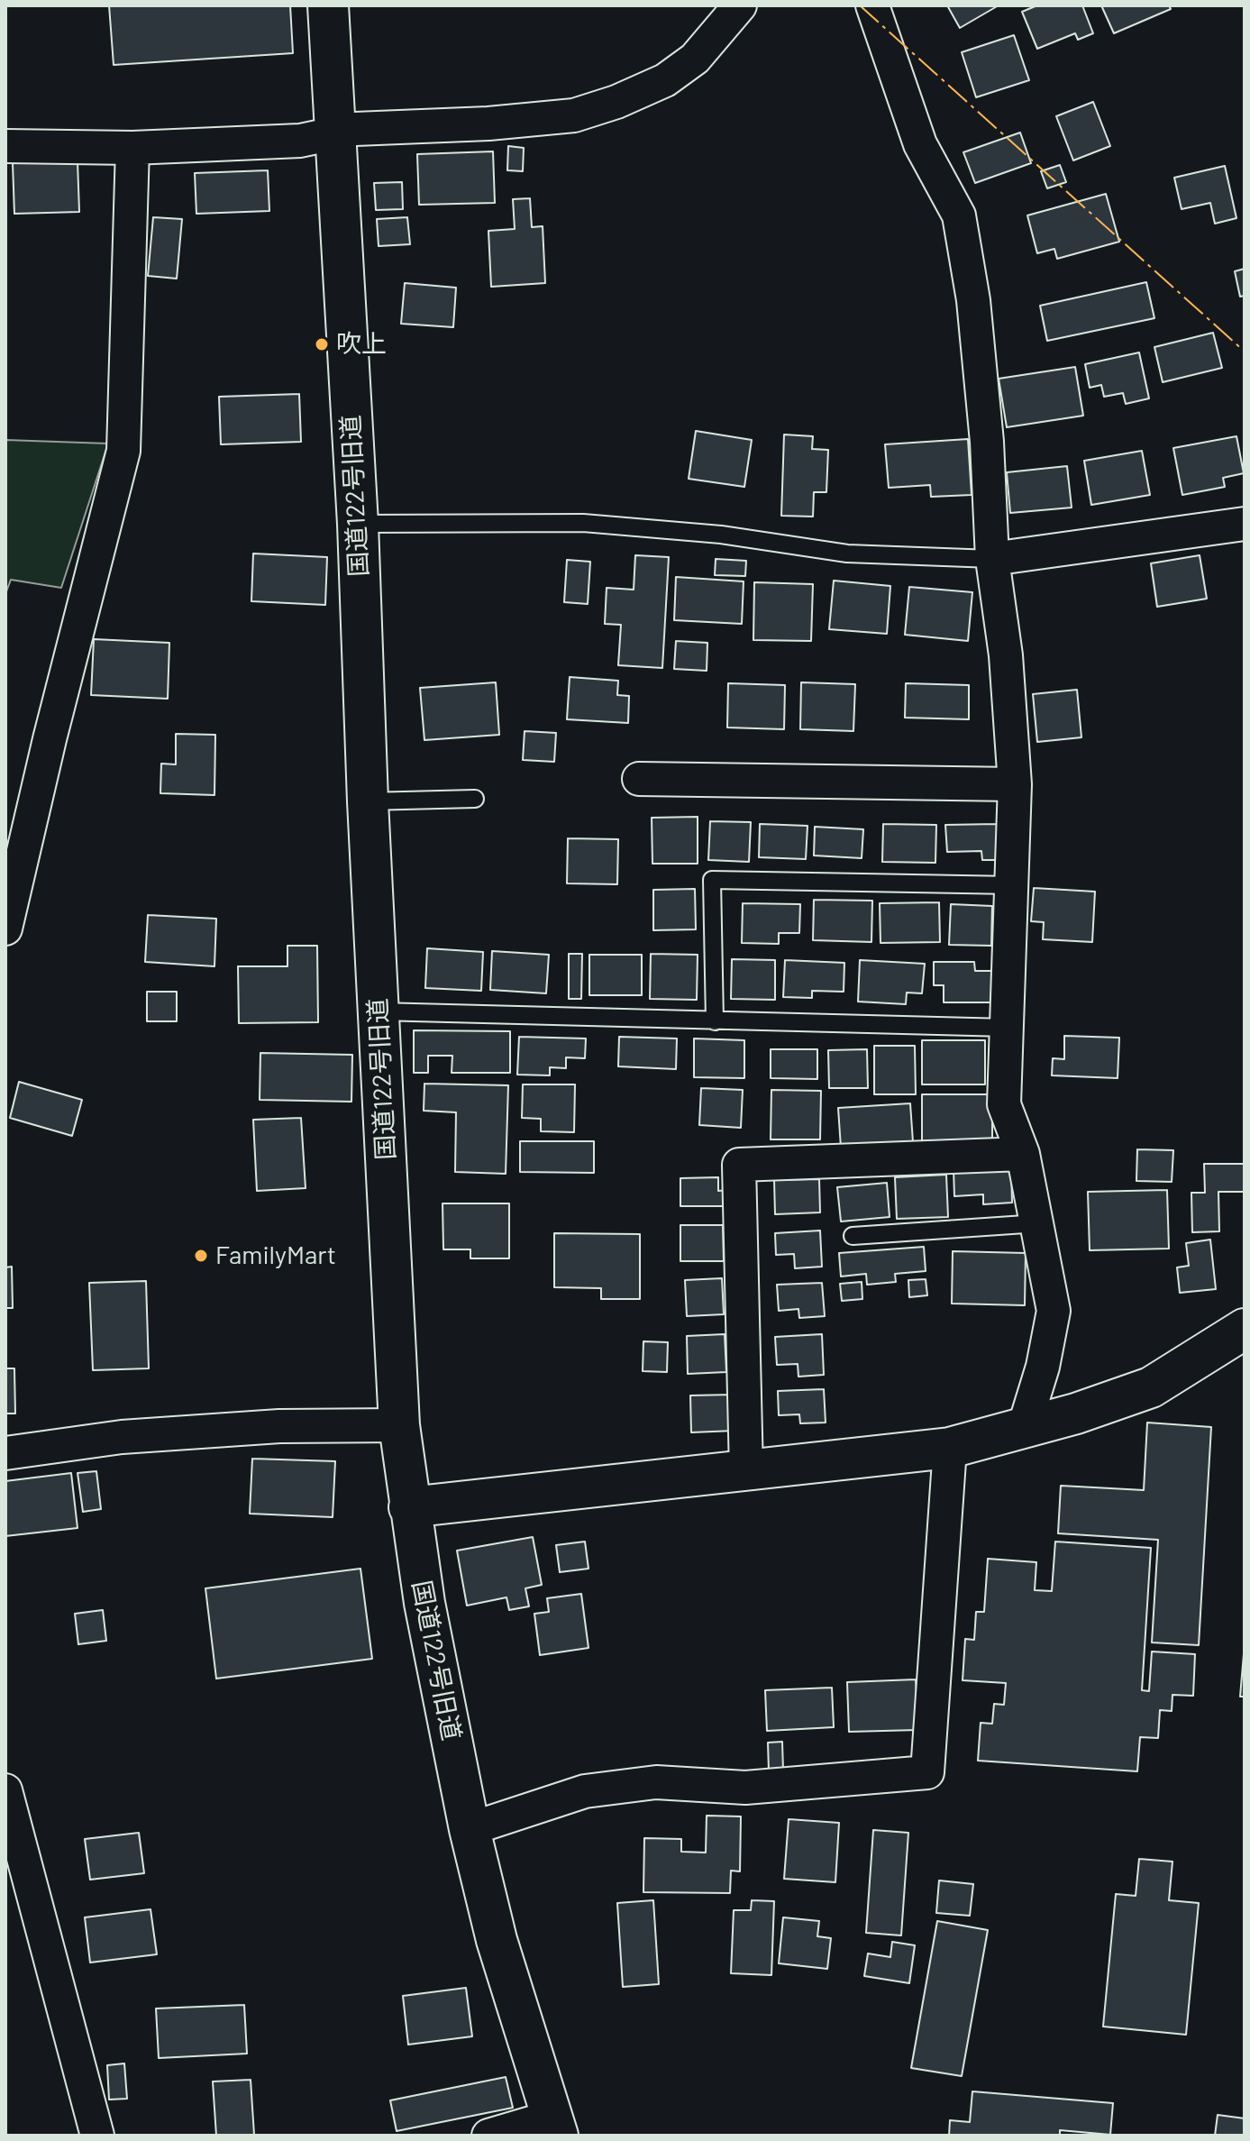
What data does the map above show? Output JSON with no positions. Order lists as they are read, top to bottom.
{
  "streets": {
    "street": ["国道122号旧道"]
  },
  "places": ["吹上", "FamilyMart"]
}
